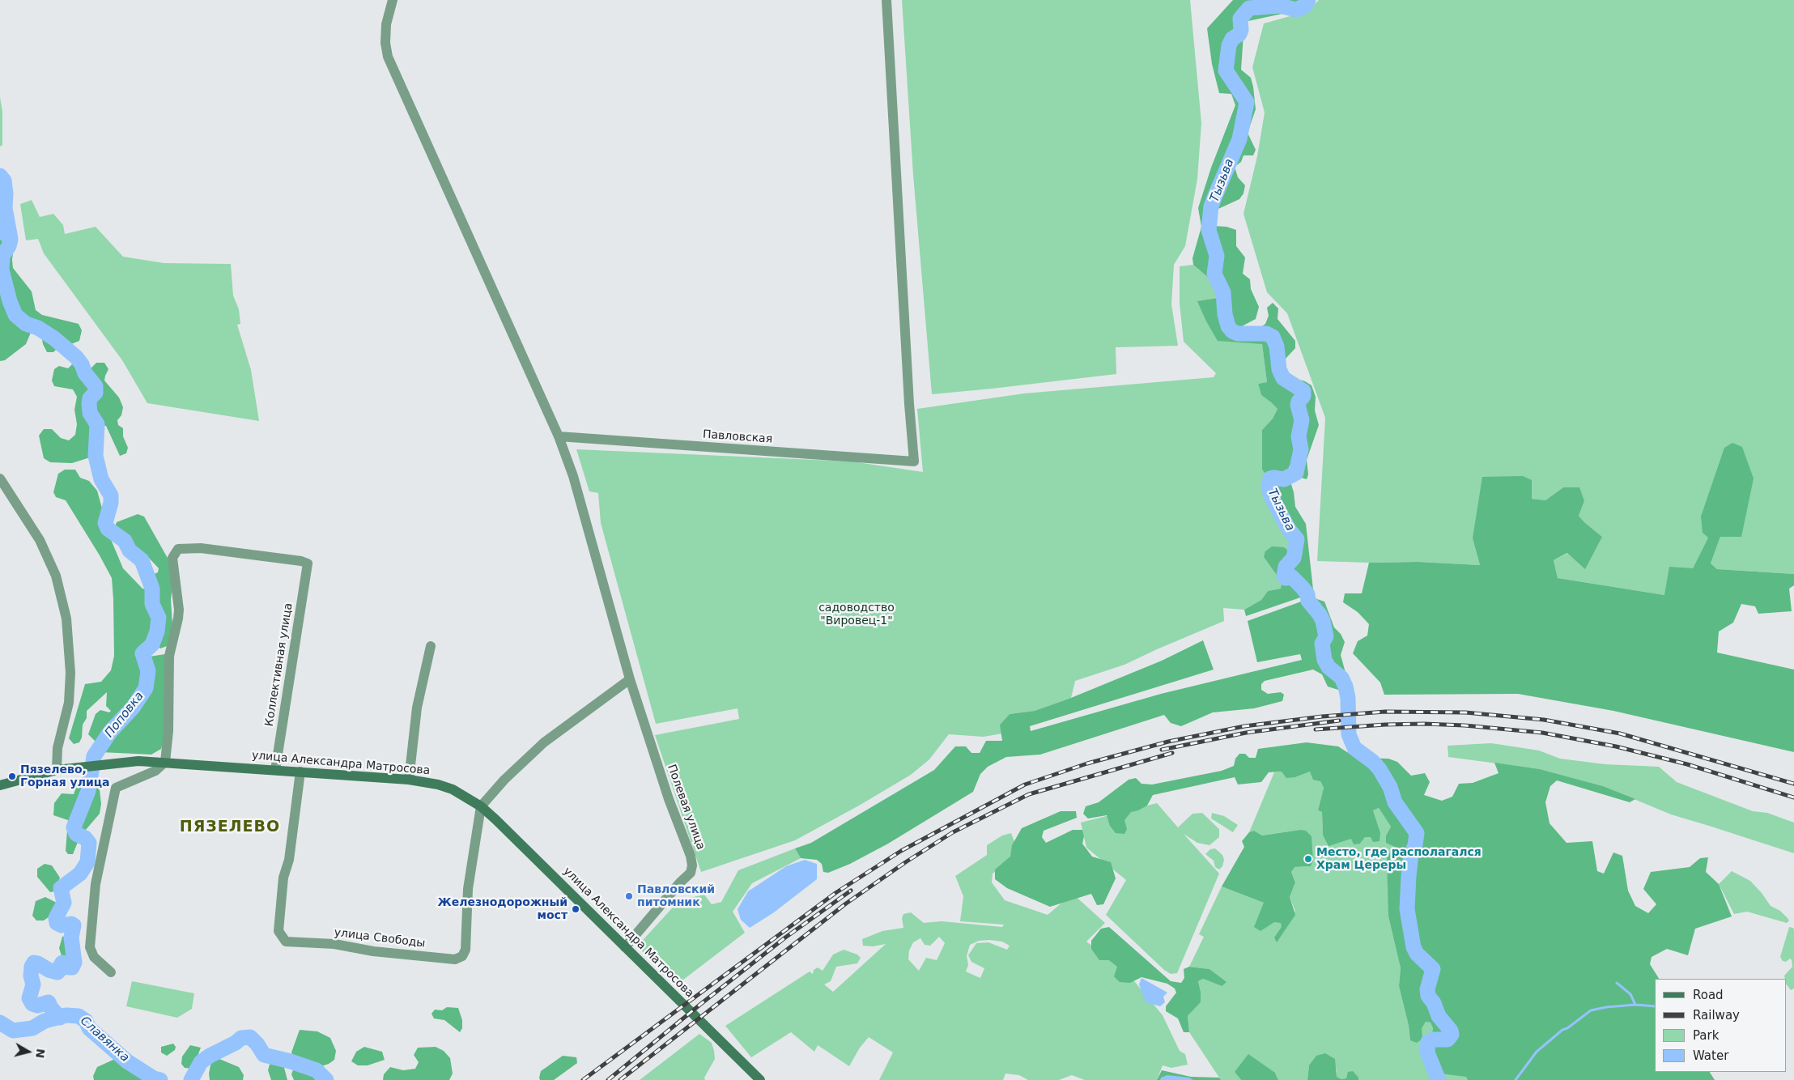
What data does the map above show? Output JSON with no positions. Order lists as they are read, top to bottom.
{
  "streets": {
    "main road": ["улица Александра Матросова"],
    "street": [
      "Павловская",
      "Коллективная улица",
      "Полевая улица",
      "улица Свободы"
    ]
  },
  "crossings": [
    ["Павловская", "Полевая улица"],
    ["Коллективная улица", "улица Александра Матросова"],
    ["улица Александра Матросова", "Полевая улица"],
    ["улица Александра Матросова", "улица Свободы"]
  ],
  "districts": ["ПЯЗЕЛЕВО"],
  "water": ["Тызьва", "Поповка", "Славянка"],
  "parks": ["садоводство \"Вировец-1\""],
  "places": [
    "Пязелево, Горная улица",
    "Место, где располагался Храм Цереры",
    "Павловский питомник",
    "Железнодорожный мост"
  ],
  "legend": [
    "Road",
    "Railway",
    "Park",
    "Water"
  ],
  "north": "right"
}
